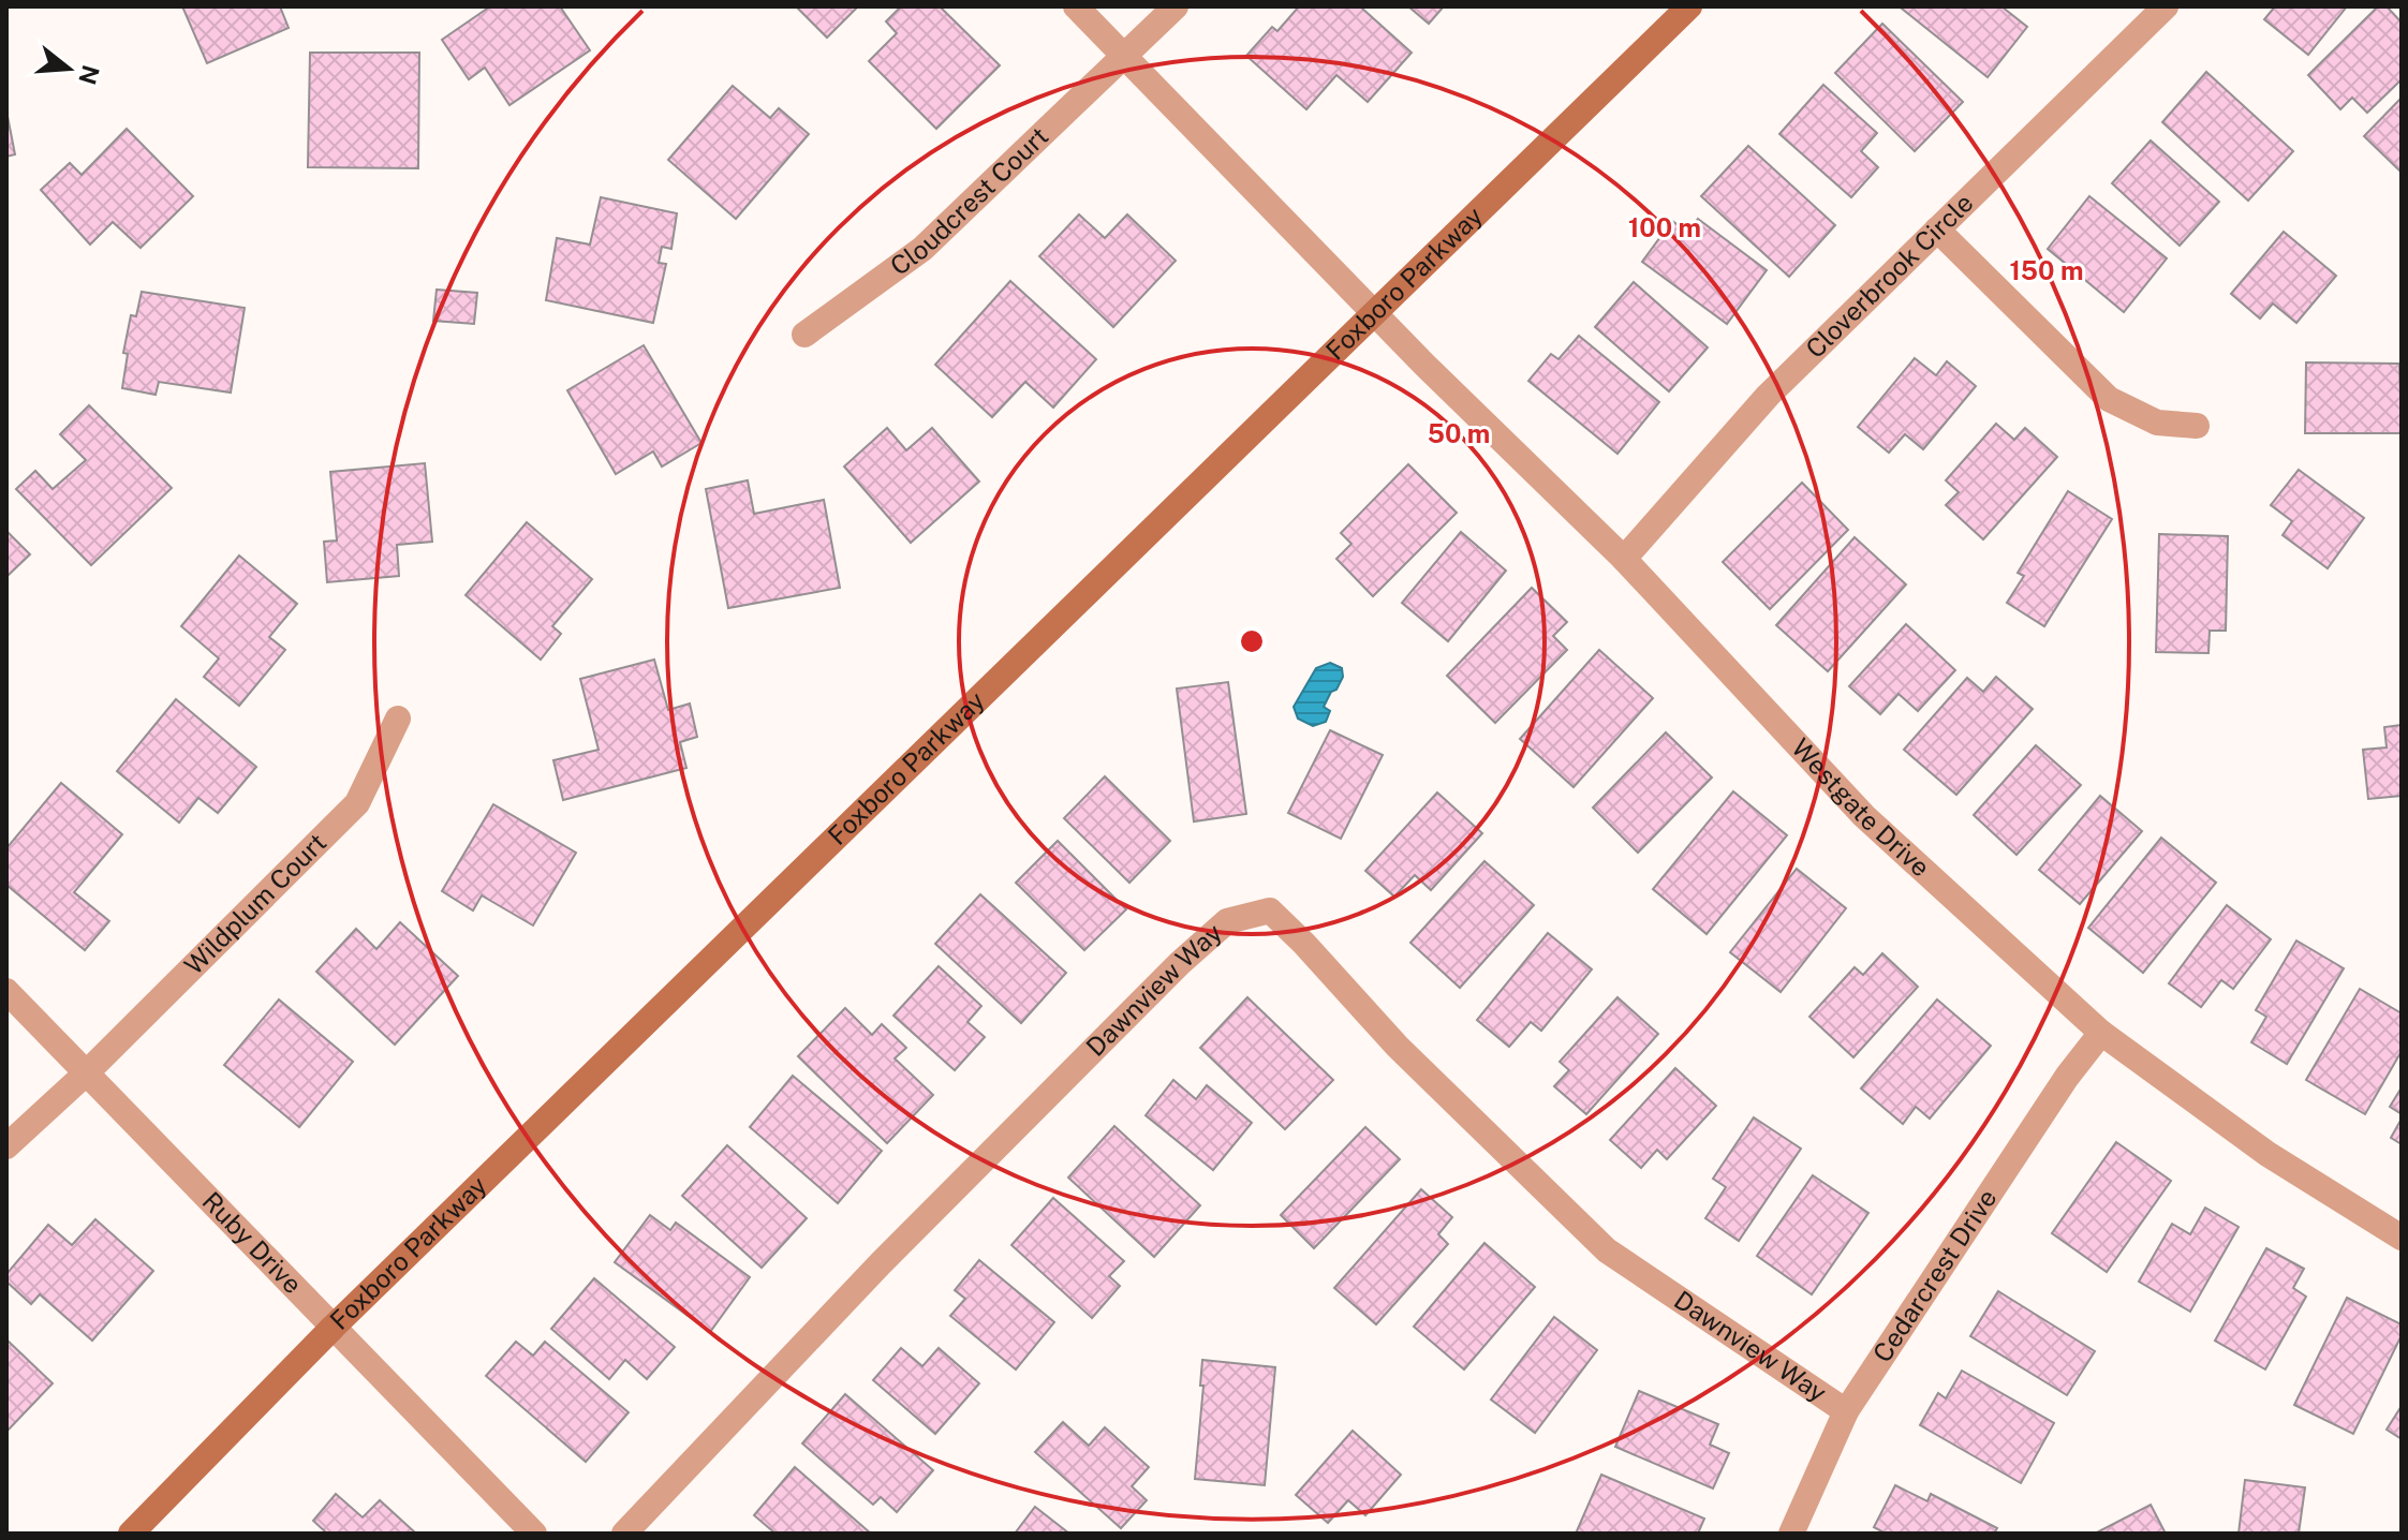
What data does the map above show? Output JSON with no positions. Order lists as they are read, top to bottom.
{
  "streets": {
    "main road": ["Foxboro Parkway"],
    "street": [
      "Cloudcrest Court",
      "Cloverbrook Circle",
      "Westgate Drive",
      "Wildplum Court",
      "Dawnview Way",
      "Ruby Drive",
      "Cedarcrest Drive"
    ]
  },
  "crossings": [
    ["Cloudcrest Court", "Westgate Drive"],
    ["Cloverbrook Circle", "Westgate Drive"],
    ["Foxboro Parkway", "Westgate Drive"],
    ["Foxboro Parkway", "Ruby Drive"],
    ["Westgate Drive", "Cedarcrest Drive"],
    ["Wildplum Court", "Ruby Drive"],
    ["Dawnview Way", "Cedarcrest Drive"]
  ],
  "north": "right",
  "rings": ["100 m", "150 m", "50 m"]
}
